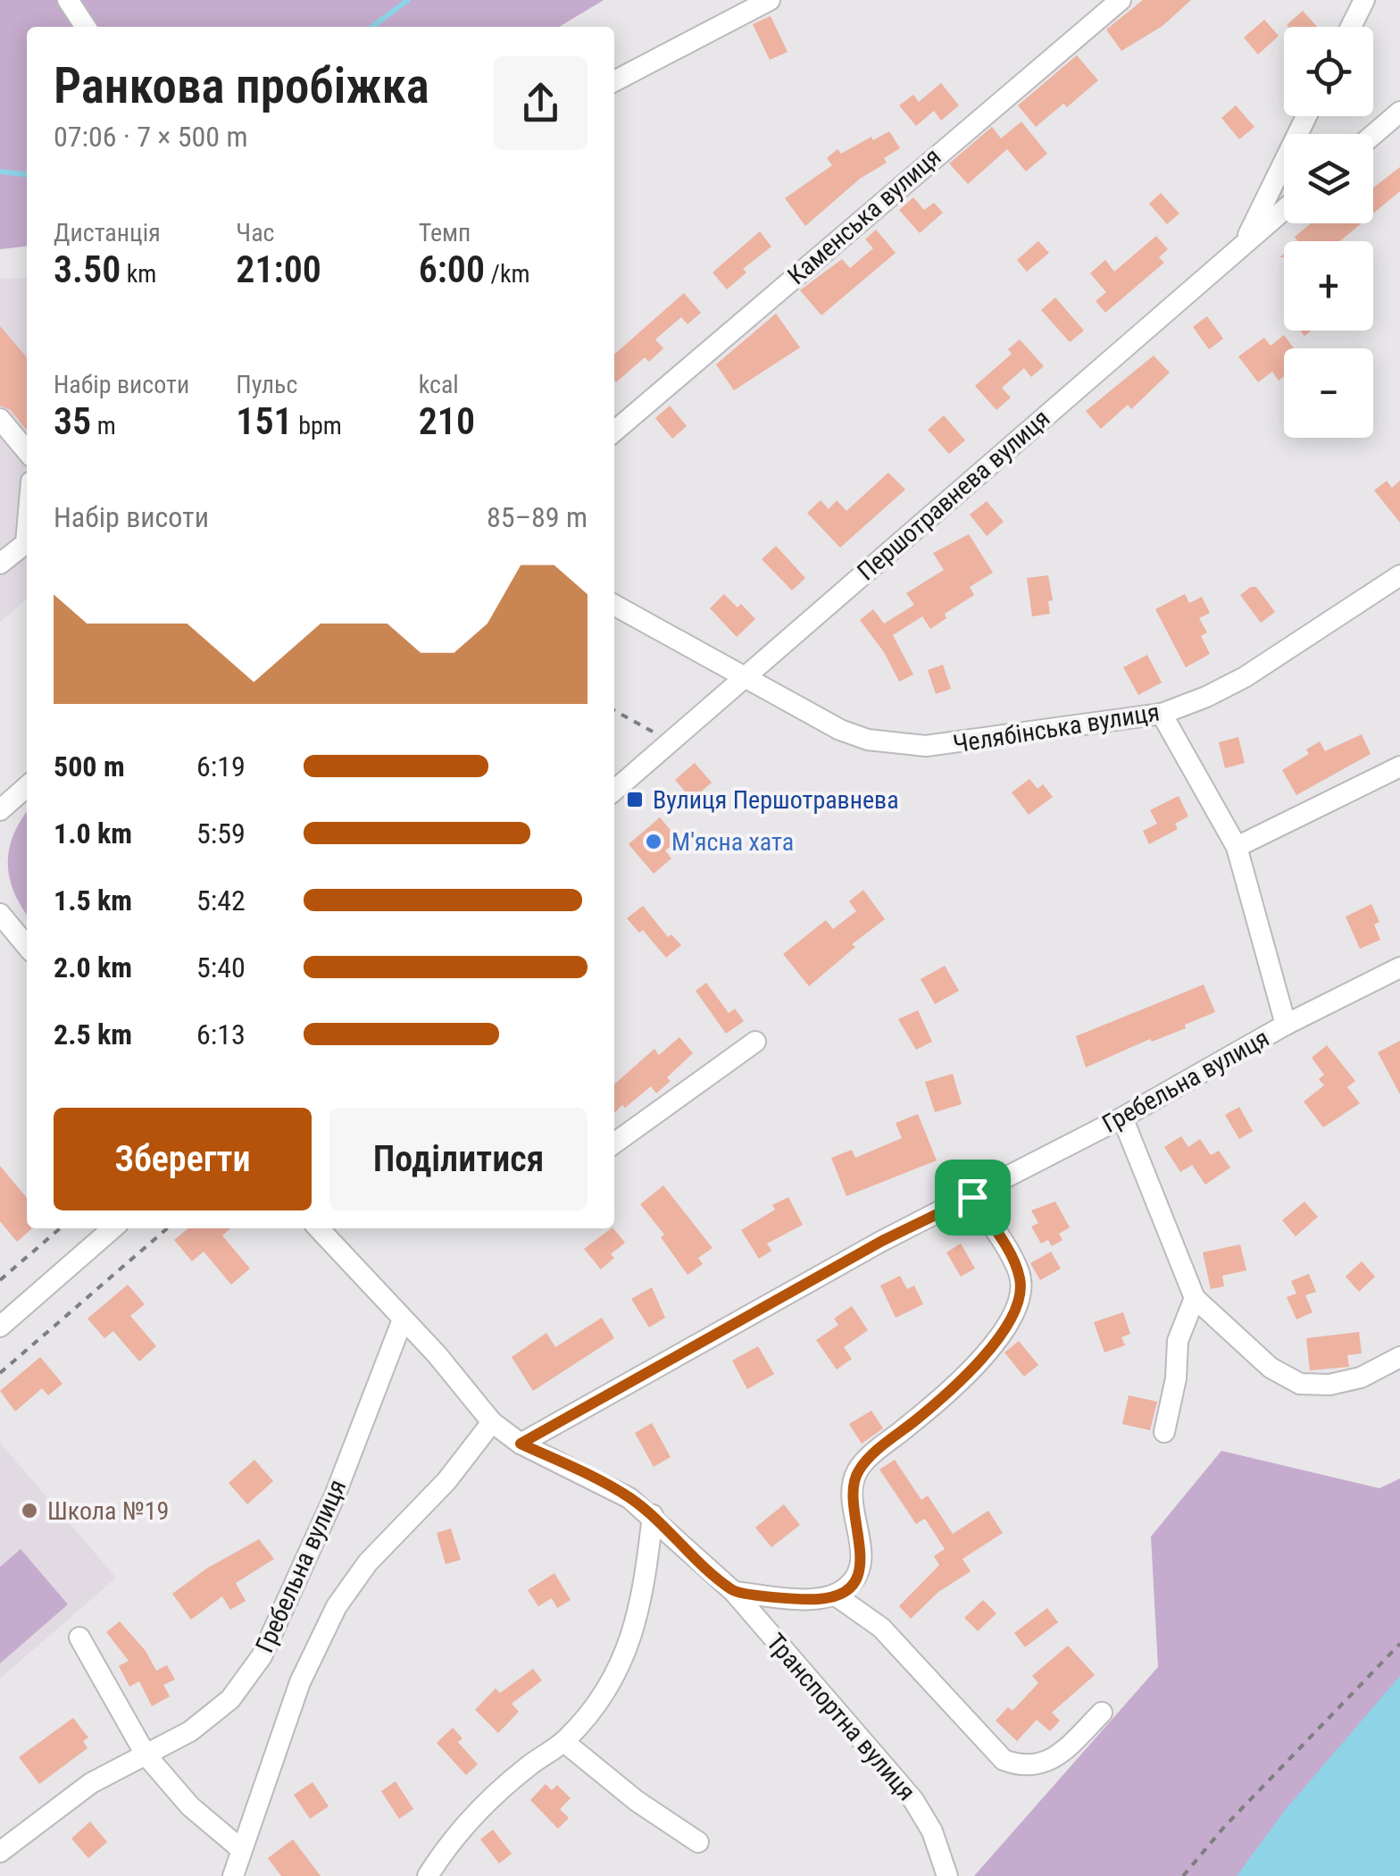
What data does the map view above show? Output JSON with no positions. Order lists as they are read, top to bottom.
{
  "streets": {
    "street": [
      "Каменська вулиця",
      "Першотравнева вулиця",
      "Челябінська вулиця",
      "Гребельна вулиця",
      "Транспортна вулиця"
    ]
  },
  "crossings": [
    ["Першотравнева вулиця", "Челябінська вулиця"],
    ["Гребельна вулиця", "Транспортна вулиця"]
  ],
  "places": {
    "transit": ["Вулиця Першотравнева"],
    "other": ["М'ясна хата", "Школа №19"]
  },
  "page": {
    "map_buttons": ["+", "−"],
    "heading": ["Ранкова пробіжка", "07:06 · 7 × 500 m"],
    "stats": [
      ["Дистанція", "3.50 km"],
      ["Час", "21:00"],
      ["Темп", "6:00 /km"],
      ["Набір висоти", "35 m"],
      ["Пульс", "151 bpm"],
      ["kcal", "210"]
    ],
    "chart": ["Набір висоти", "85–89 m"],
    "list": [
      {
        "name": "500 m",
        "note": "6:19"
      },
      {
        "name": "1.0 km",
        "note": "5:59"
      },
      {
        "name": "1.5 km",
        "note": "5:42"
      },
      {
        "name": "2.0 km",
        "note": "5:40"
      },
      {
        "name": "2.5 km",
        "note": "6:13"
      }
    ],
    "buttons": ["Зберегти", "Поділитися"]
  }
}
